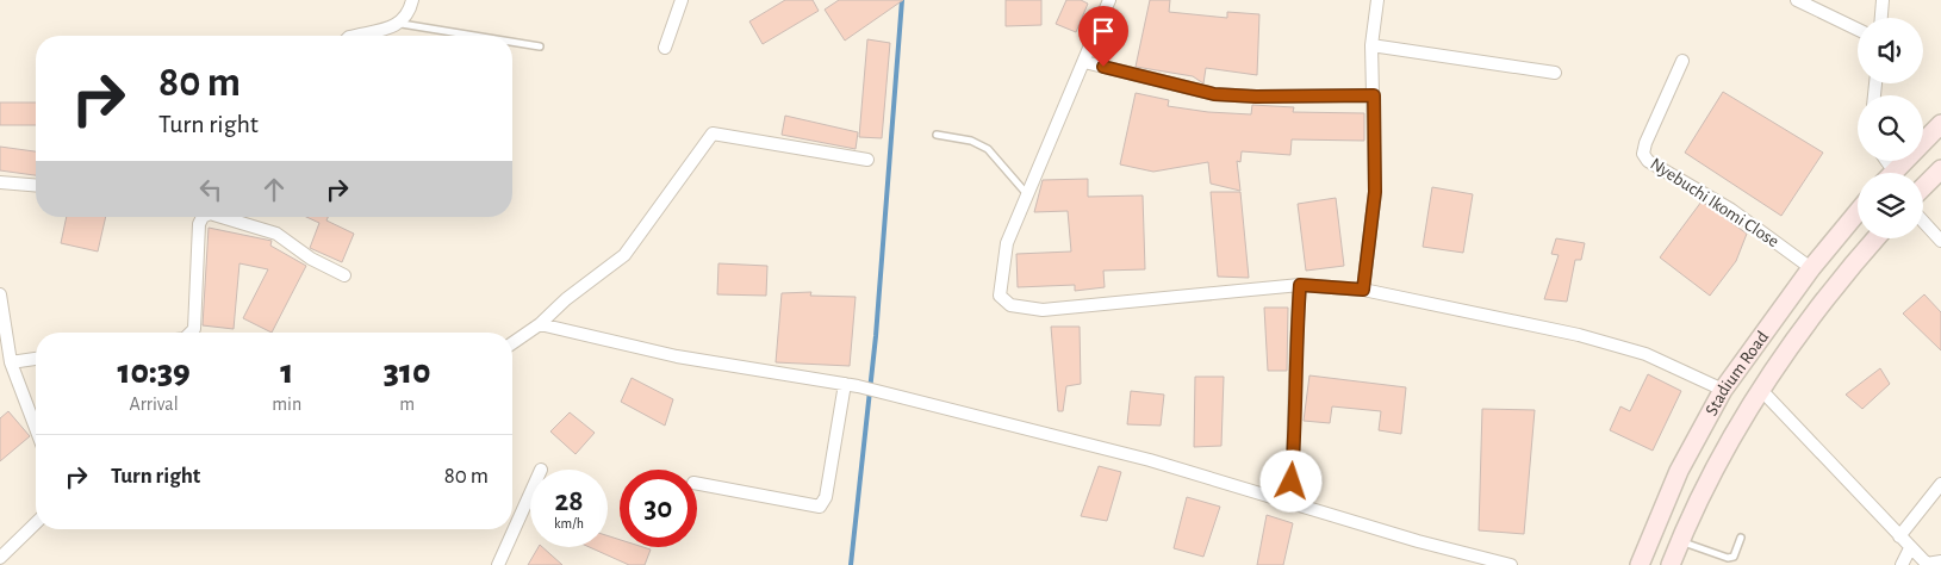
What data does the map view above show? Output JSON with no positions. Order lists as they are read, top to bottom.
{
  "streets": {
    "main road": ["Stadium Road"],
    "street": ["Nyebuchi Ikomi Close"]
  },
  "crossings": [
    ["Nyebuchi Ikomi Close", "Stadium Road"]
  ],
  "page": {
    "turn": ["80 m", "Turn right"],
    "eta": [
      "10:39",
      "Arrival",
      "1",
      "min",
      "310",
      "m"
    ],
    "list": [
      {
        "name": "Turn right",
        "value": "80 m"
      }
    ],
    "speed": "28 km/h",
    "limit": "30"
  }
}
